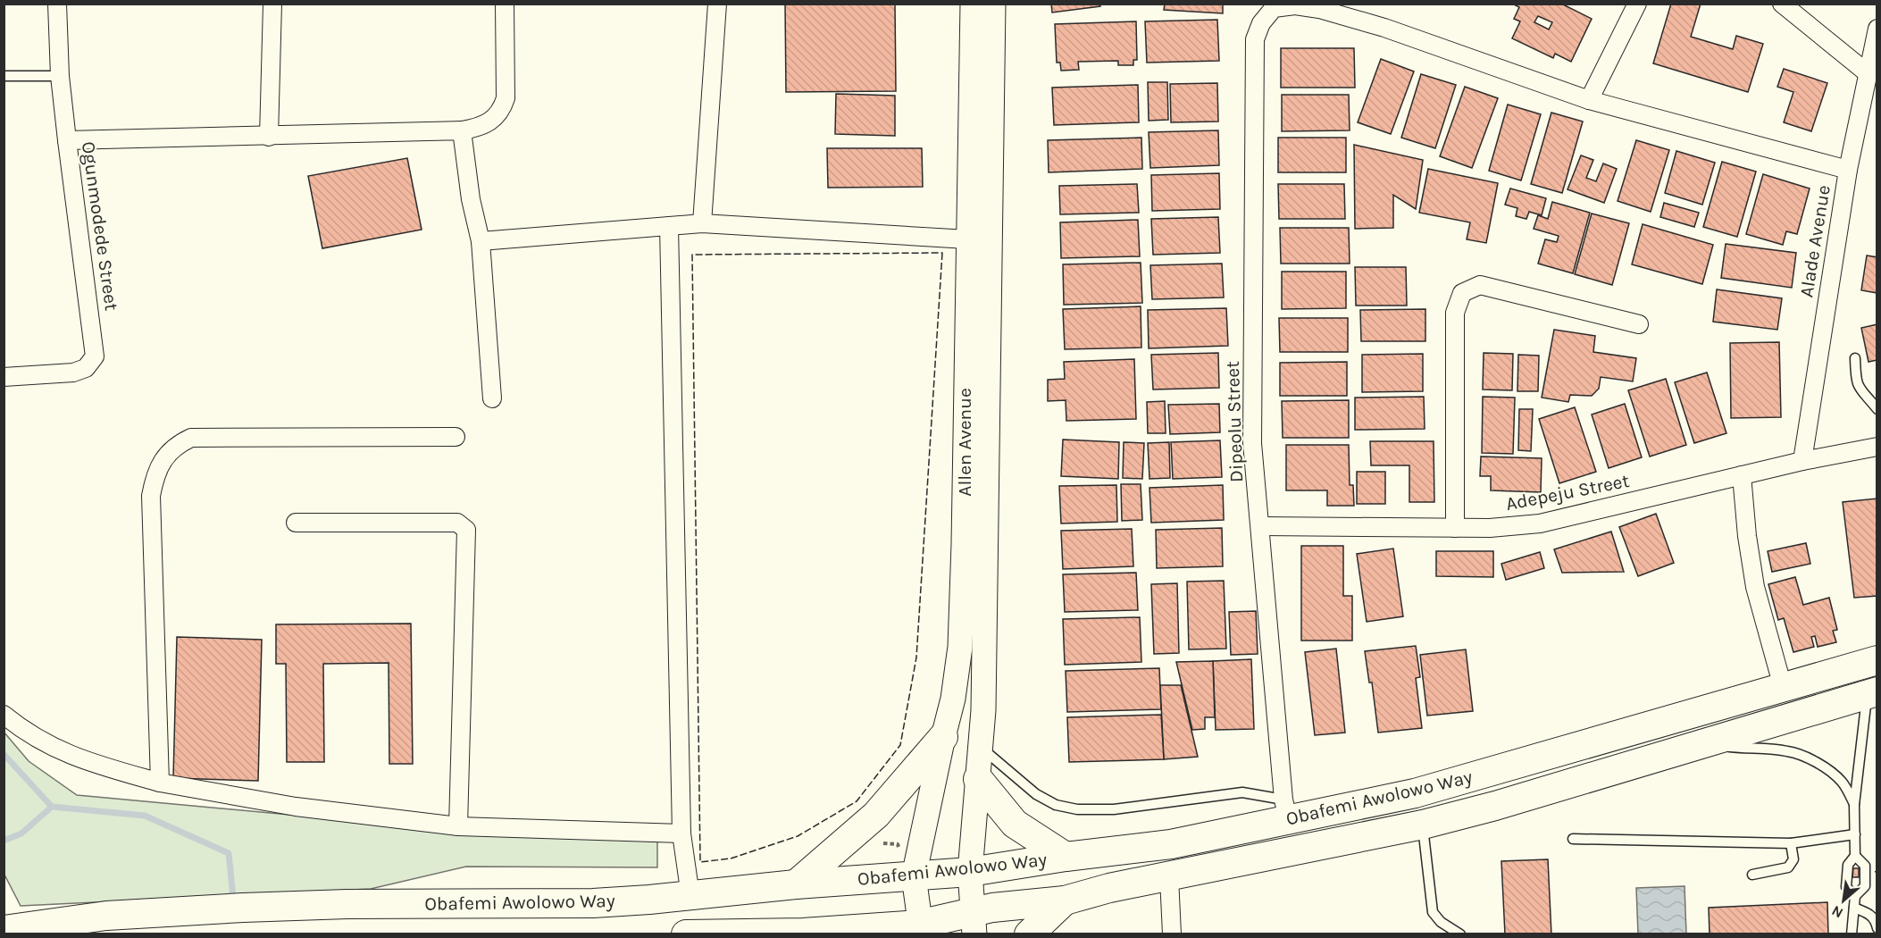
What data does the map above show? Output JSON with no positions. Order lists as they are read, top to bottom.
{
  "streets": {
    "main road": ["Allen Avenue", "Obafemi Awolowo Way"],
    "street": [
      "Ogunmodede Street",
      "Alade Avenue",
      "Dipeolu Street",
      "Adepeju Street"
    ]
  },
  "crossings": [
    ["Alade Avenue", "Adepeju Street"],
    ["Dipeolu Street", "Adepeju Street"],
    ["Dipeolu Street", "Obafemi Awolowo Way"],
    ["Allen Avenue", "Obafemi Awolowo Way"]
  ],
  "north": "bottom left"
}
